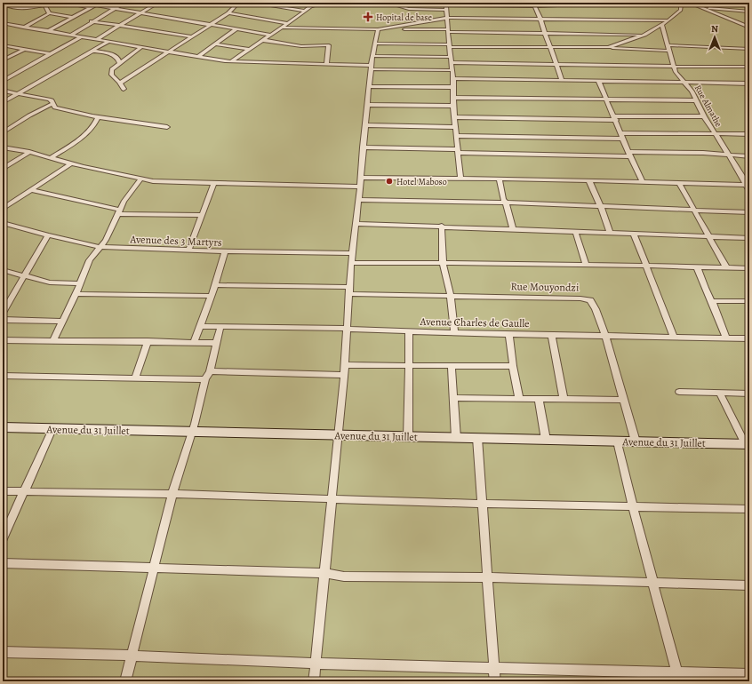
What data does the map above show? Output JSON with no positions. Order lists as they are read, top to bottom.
{
  "streets": {
    "street": [
      "Rue Almathe",
      "Avenue des 3 Martyrs",
      "Rue Mouyondzi",
      "Avenue Charles de Gaulle",
      "Avenue du 31 Juillet"
    ]
  },
  "crossings": [
    ["Rue Mouyondzi", "Avenue Charles de Gaulle"],
    ["Rue Mouyondzi", "Avenue du 31 Juillet"]
  ],
  "places": {
    "health": ["Hopital de base"],
    "other": ["Hotel Maboso"]
  },
  "north": "top"
}
